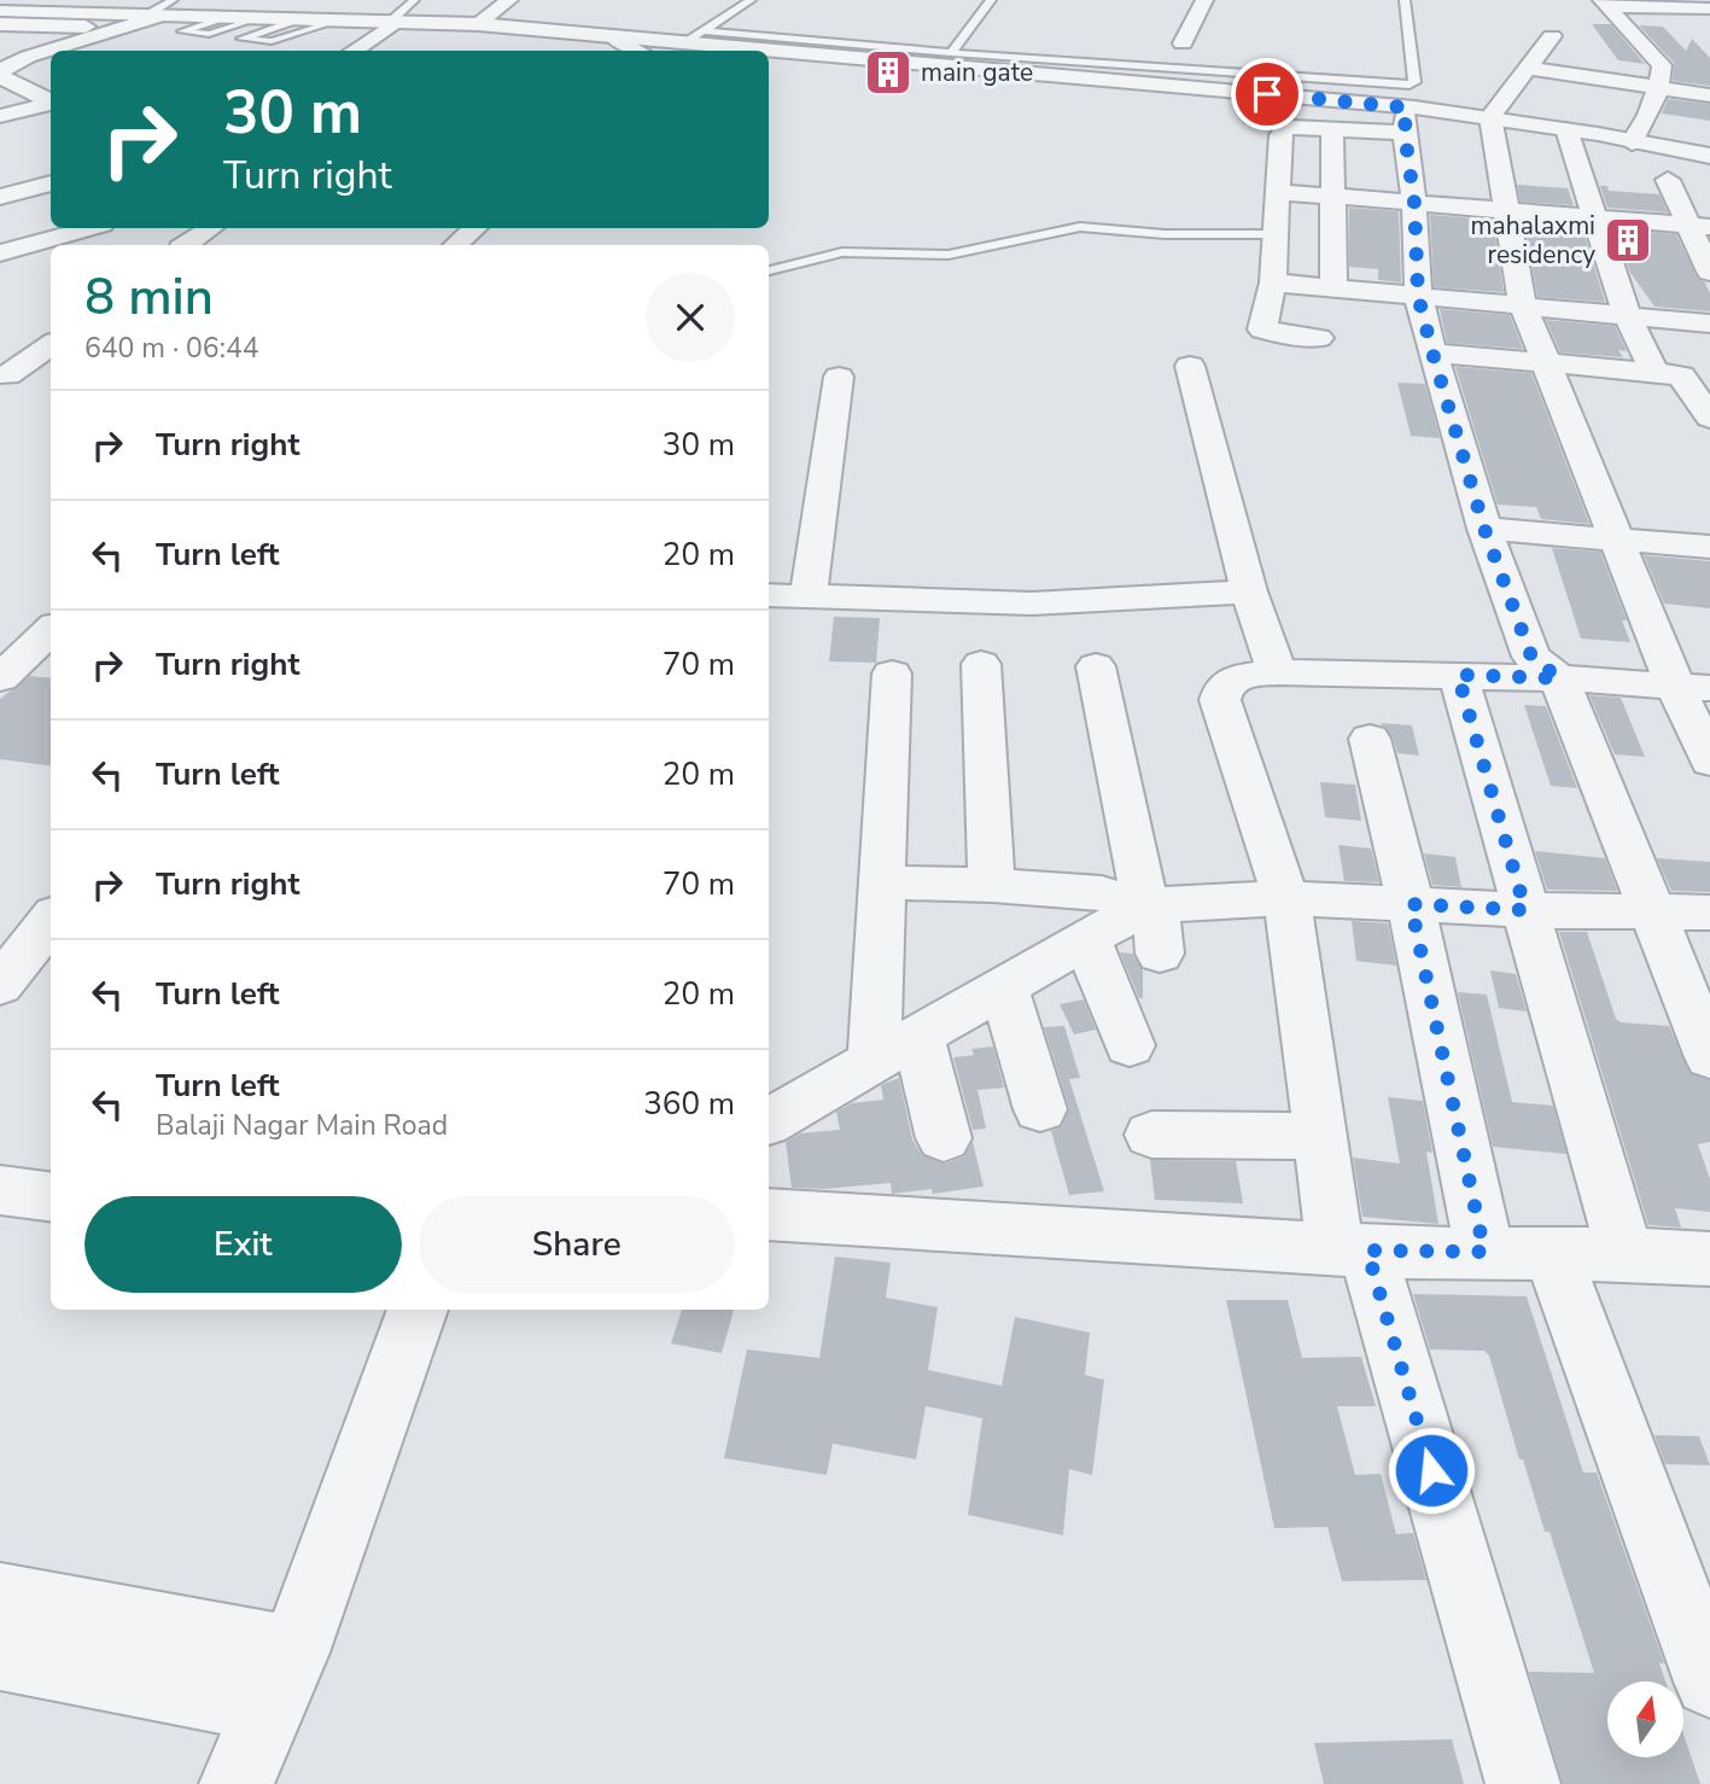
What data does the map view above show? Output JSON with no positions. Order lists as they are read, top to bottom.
{
  "places": {
    "building": ["main gate", "mahalaxmi residency"]
  },
  "north": "top",
  "page": {
    "turn": ["30 m", "Turn right"],
    "heading": ["8 min", "640 m · 06:44"],
    "list": [
      {
        "name": "Turn right",
        "value": "30 m"
      },
      {
        "name": "Turn left",
        "value": "20 m"
      },
      {
        "name": "Turn right",
        "value": "70 m"
      },
      {
        "name": "Turn left",
        "value": "20 m"
      },
      {
        "name": "Turn right",
        "value": "70 m"
      },
      {
        "name": "Turn left",
        "value": "20 m"
      },
      {
        "name": "Turn left",
        "note": "Balaji Nagar Main Road",
        "value": "360 m"
      }
    ],
    "buttons": ["Exit", "Share"]
  }
}
